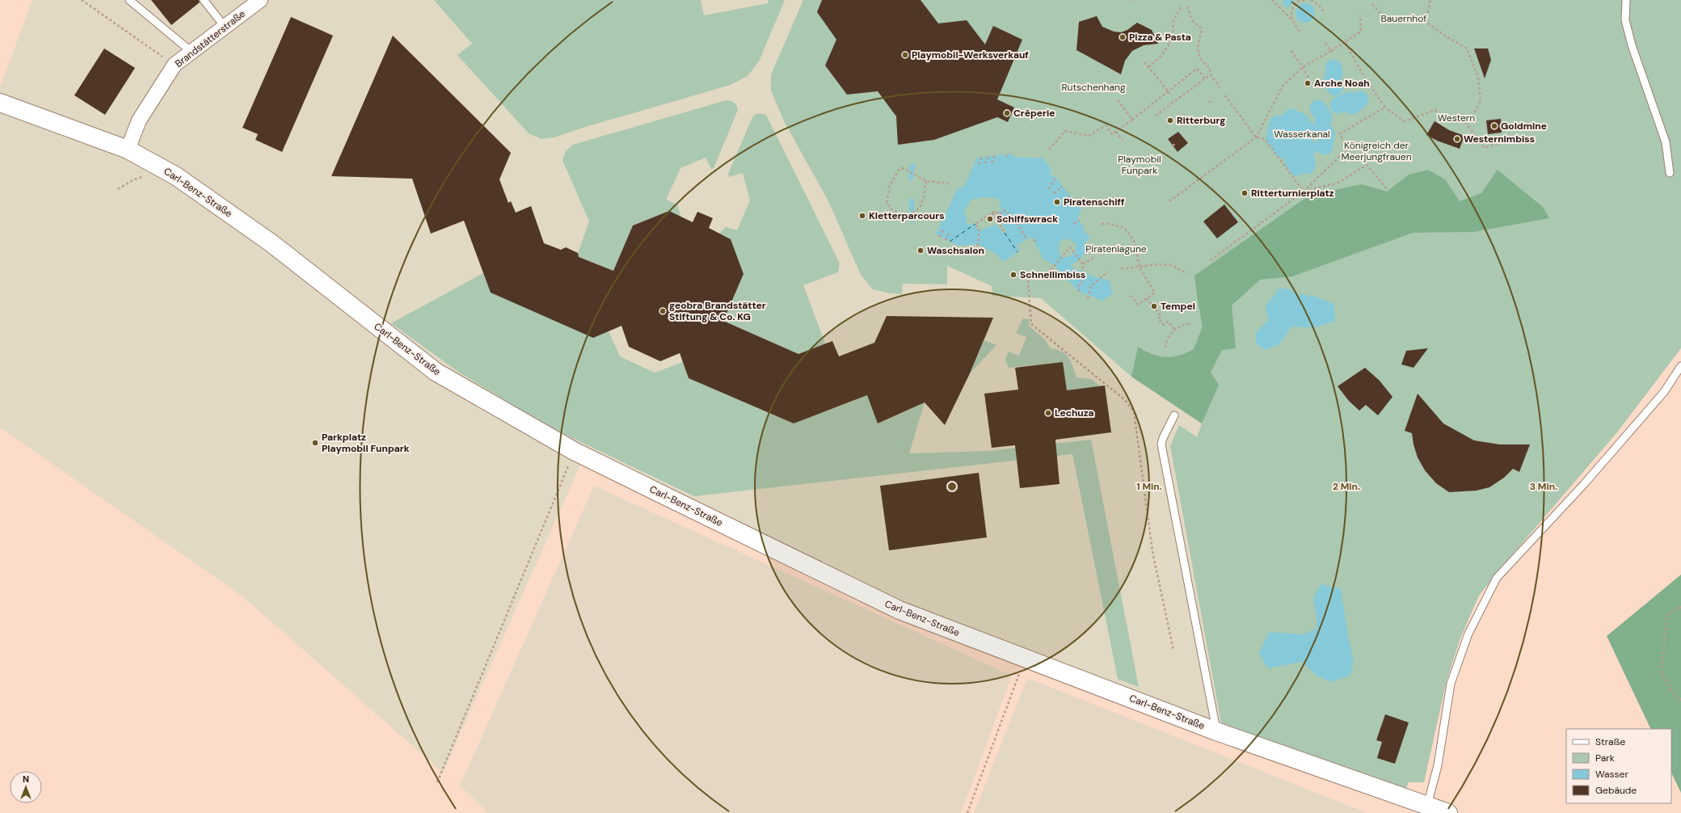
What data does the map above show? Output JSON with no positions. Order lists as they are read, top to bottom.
{
  "streets": {
    "street": ["Brandstätterstraße", "Carl-Benz-Straße"]
  },
  "crossings": [
    ["Brandstätterstraße", "Carl-Benz-Straße"]
  ],
  "parks": [
    "Bauernhof",
    "Rutschenhang",
    "Western",
    "Wasserkanal",
    "Königreich der Meerjungfrauen",
    "Playmobil Funpark",
    "Piratenlagune"
  ],
  "places": [
    "Pizza & Pasta",
    "Playmobil-Werksverkauf",
    "Arche Noah",
    "Crêperie",
    "Ritterburg",
    "Goldmine",
    "Westernimbiss",
    "Ritterturnierplatz",
    "Piratenschiff",
    "Kletterparcours",
    "Schiffswrack",
    "Waschsalon",
    "Schnellimbiss",
    "Tempel",
    "geobra Brandstätter Stiftung & Co. KG",
    "Lechuza",
    "Parkplatz Playmobil Funpark"
  ],
  "legend": [
    "Straße",
    "Park",
    "Wasser",
    "Gebäude"
  ],
  "north": "top",
  "rings": ["1 Min.", "2 Min.", "3 Min."]
}
